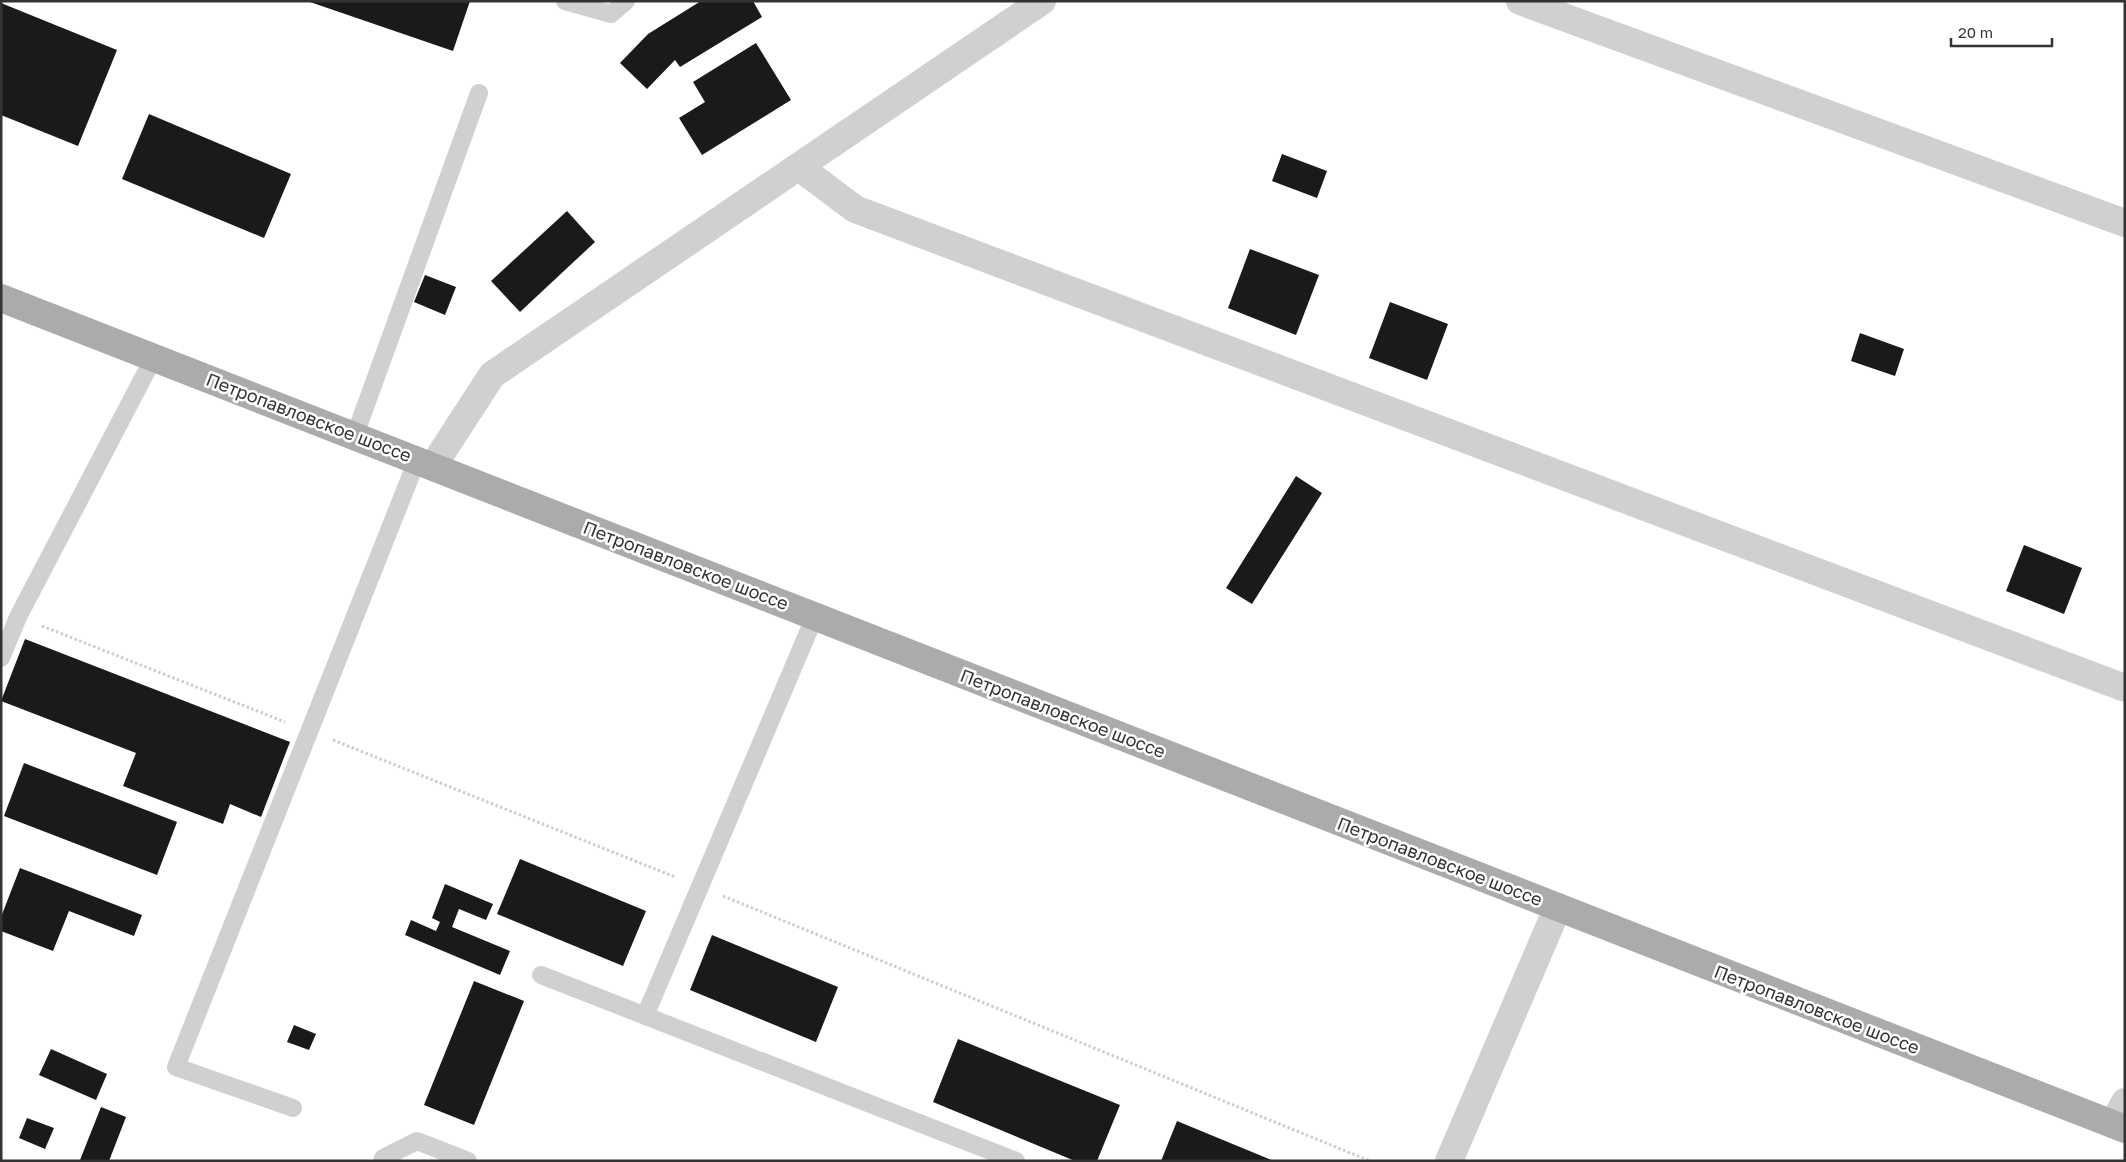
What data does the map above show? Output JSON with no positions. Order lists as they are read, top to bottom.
{
  "streets": {
    "main road": ["Петропавловское шоссе"]
  },
  "scale_bar": "20 m"
}
